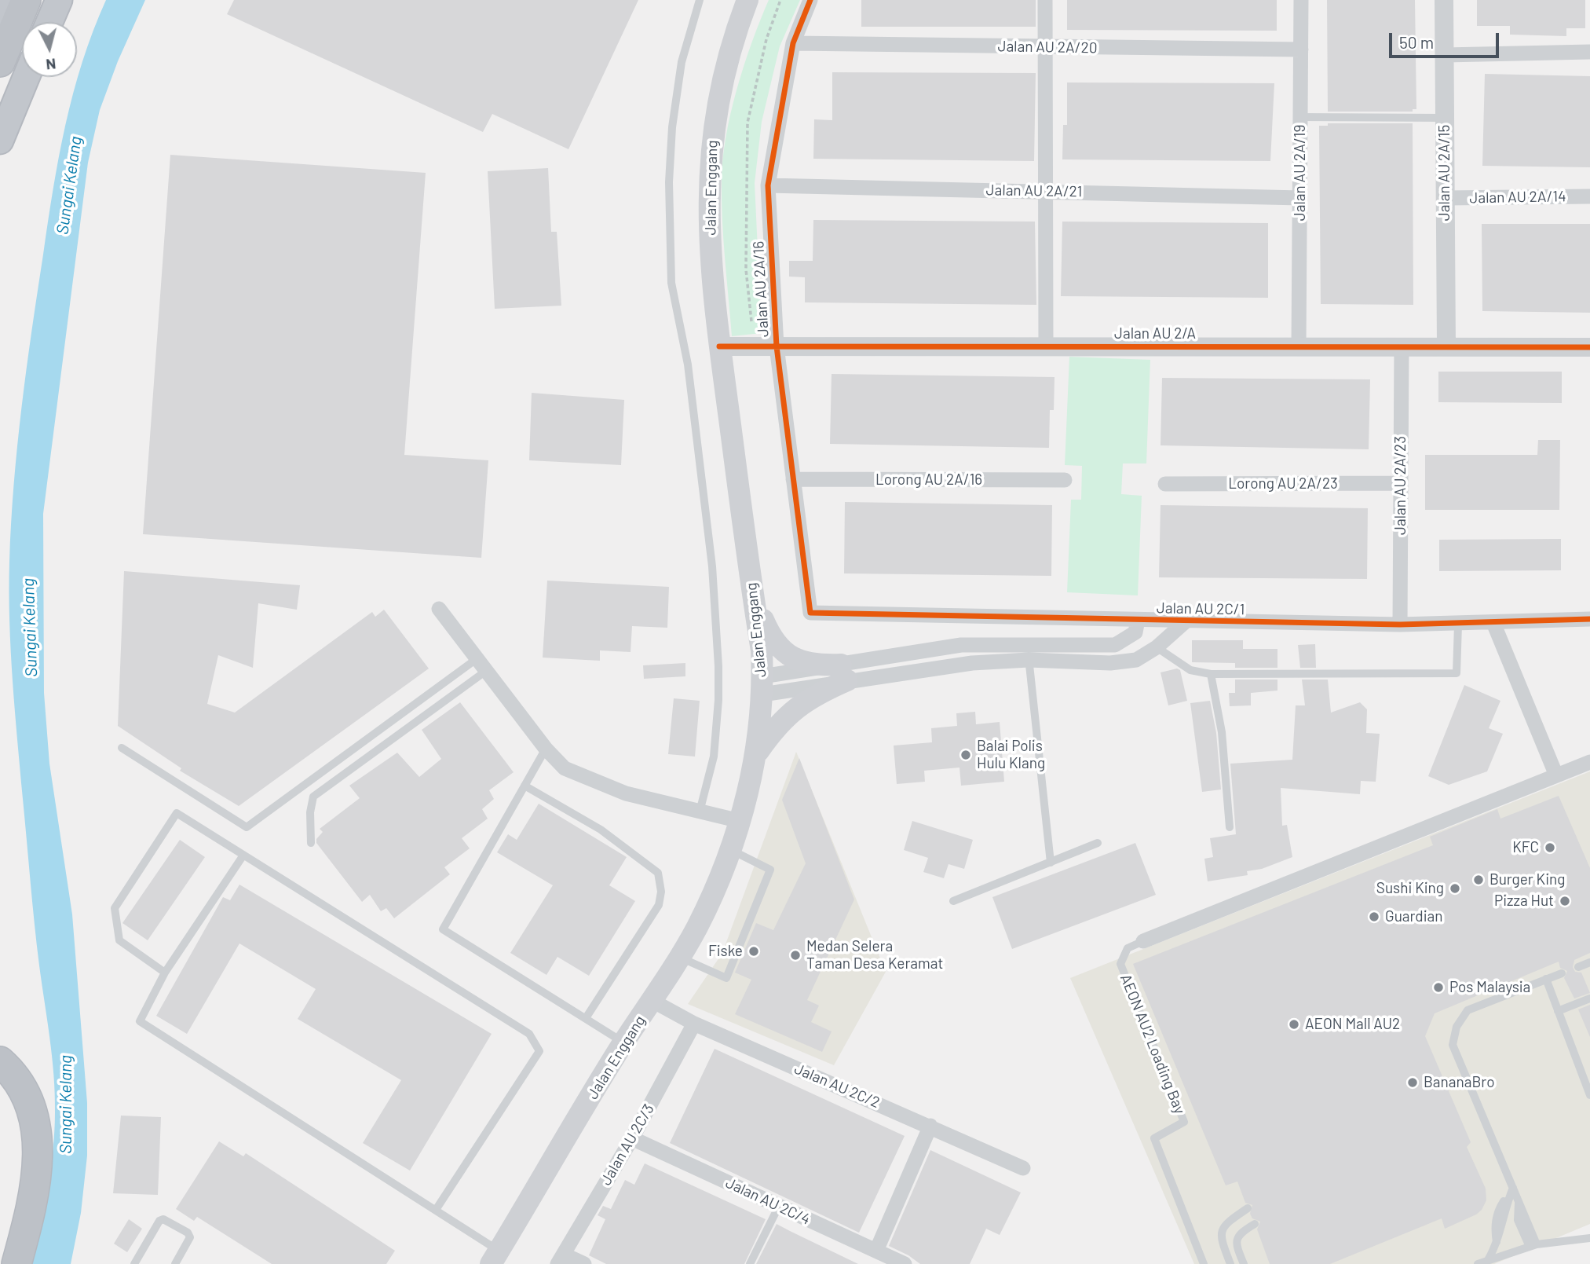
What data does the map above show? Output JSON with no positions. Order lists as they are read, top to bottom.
{
  "streets": {
    "main road": ["Jalan Enggang"],
    "street": [
      "Jalan AU 2A/20",
      "Jalan AU 2A/19",
      "Jalan AU 2A/15",
      "Jalan AU 2A/21",
      "Jalan AU 2A/14",
      "Jalan AU 2A/16",
      "Jalan AU 2/A",
      "Lorong AU 2A/16",
      "Lorong AU 2A/23",
      "Jalan AU 2A/23",
      "Jalan AU 2C/1",
      "Jalan AU 2C/2",
      "Jalan AU 2C/3",
      "Jalan AU 2C/4"
    ],
    "lane": ["AEON AU2 Loading Bay"]
  },
  "crossings": [
    ["Jalan AU 2A/20", "Jalan AU 2A/19"],
    ["Jalan AU 2A/20", "Jalan AU 2A/16"],
    ["Jalan AU 2A/19", "Jalan AU 2A/21"],
    ["Jalan AU 2A/19", "Jalan AU 2/A"],
    ["Jalan AU 2A/15", "Jalan AU 2A/14"],
    ["Jalan AU 2A/15", "Jalan AU 2/A"],
    ["Jalan Enggang", "Jalan AU 2/A"],
    ["Jalan Enggang", "Jalan AU 2C/1"],
    ["Jalan Enggang", "Jalan AU 2C/2"],
    ["Jalan AU 2A/21", "Jalan AU 2A/16"],
    ["Jalan AU 2A/16", "Jalan AU 2/A"],
    ["Jalan AU 2A/16", "Lorong AU 2A/16"],
    ["Jalan AU 2A/16", "Jalan AU 2C/1"],
    ["Jalan AU 2/A", "Jalan AU 2A/23"],
    ["Lorong AU 2A/23", "Jalan AU 2A/23"],
    ["Jalan AU 2A/23", "Jalan AU 2C/1"],
    ["Jalan AU 2C/2", "Jalan AU 2C/3"],
    ["Jalan AU 2C/3", "Jalan AU 2C/4"]
  ],
  "water": ["Sungai Kelang"],
  "places": [
    "Balai Polis Hulu Klang",
    "KFC",
    "Burger King",
    "Sushi King",
    "Pizza Hut",
    "Guardian",
    "Fiske",
    "Medan Selera Taman Desa Keramat",
    "Pos Malaysia",
    "AEON Mall AU2",
    "BananaBro"
  ],
  "scale_bar": "50 m",
  "north": "bottom"
}
